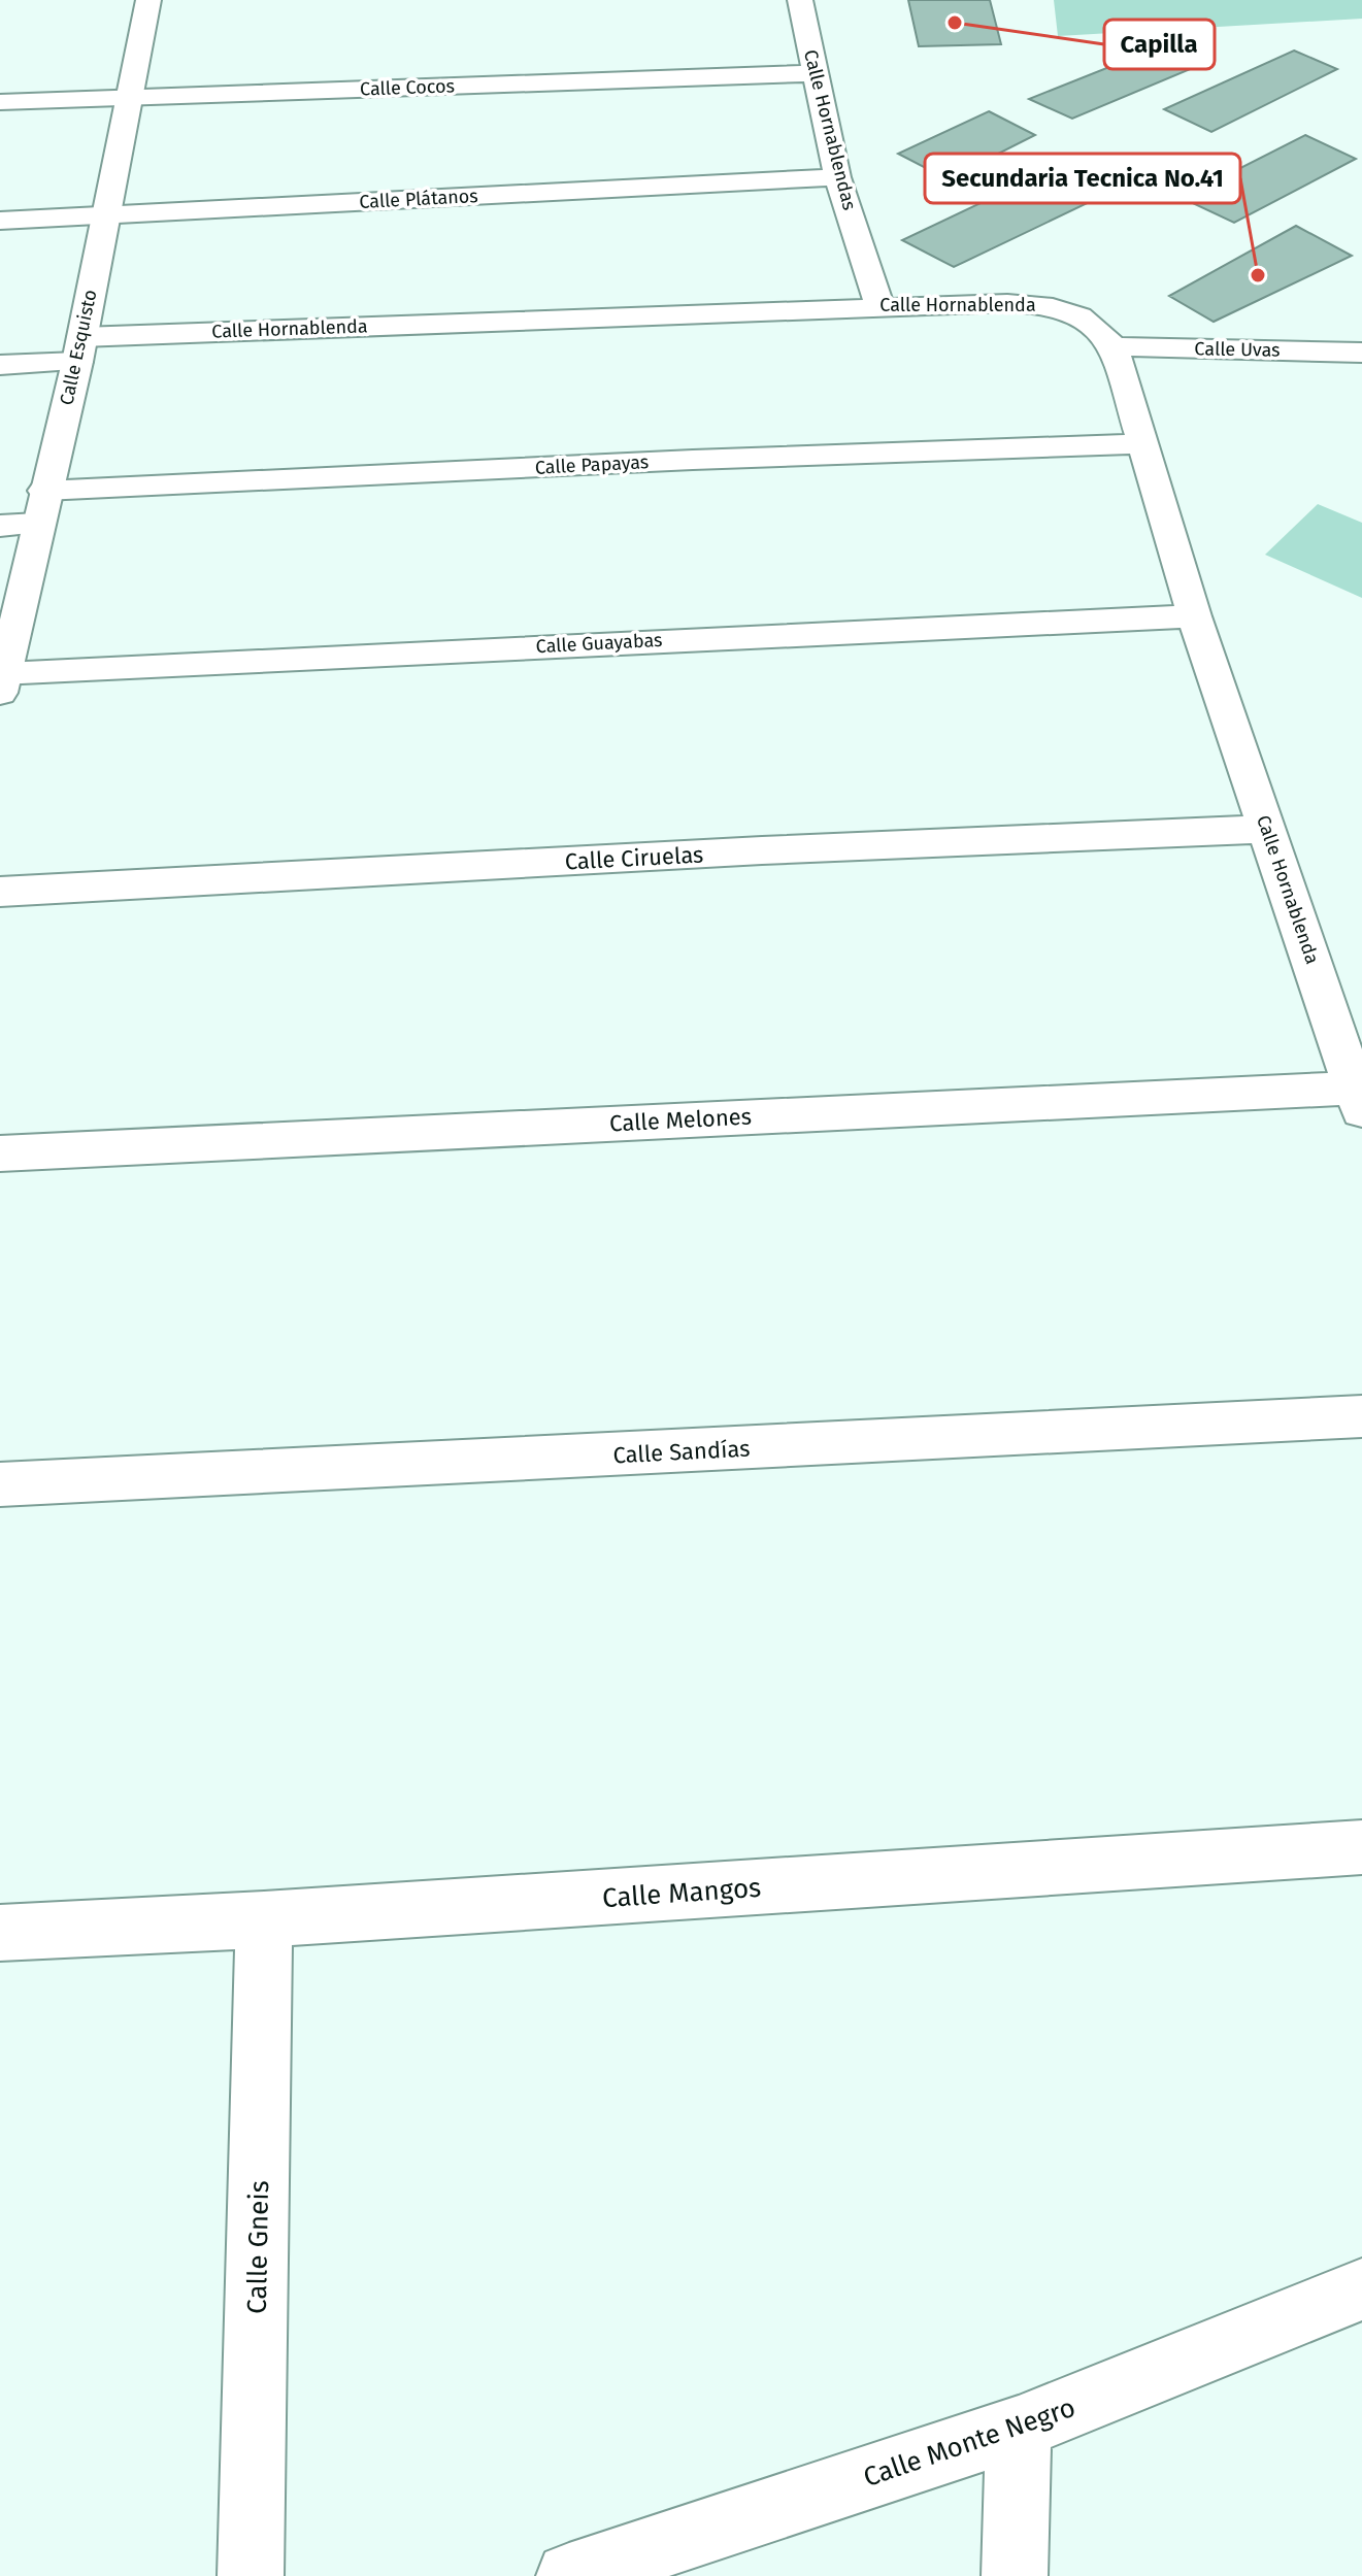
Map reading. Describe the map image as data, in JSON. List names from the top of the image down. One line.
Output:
{"streets":{"street":["Calle Cocos","Calle Hornablendas","Calle Plátanos","Calle Hornablenda","Calle Esquisto","Calle Uvas","Calle Papayas","Calle Guayabas","Calle Ciruelas","Calle Melones","Calle Sandías","Calle Mangos","Calle Gneis","Calle Monte Negro"]},"crossings":[["Calle Cocos","Calle Hornablendas"],["Calle Cocos","Calle Esquisto"],["Calle Hornablendas","Calle Plátanos"],["Calle Hornablendas","Calle Hornablenda"],["Calle Plátanos","Calle Esquisto"],["Calle Hornablenda","Calle Esquisto"],["Calle Hornablenda","Calle Uvas"],["Calle Hornablenda","Calle Papayas"],["Calle Hornablenda","Calle Guayabas"],["Calle Hornablenda","Calle Ciruelas"],["Calle Hornablenda","Calle Melones"],["Calle Esquisto","Calle Papayas"],["Calle Esquisto","Calle Guayabas"],["Calle Mangos","Calle Gneis"]],"places":["Capilla","Secundaria Tecnica No.41"]}
